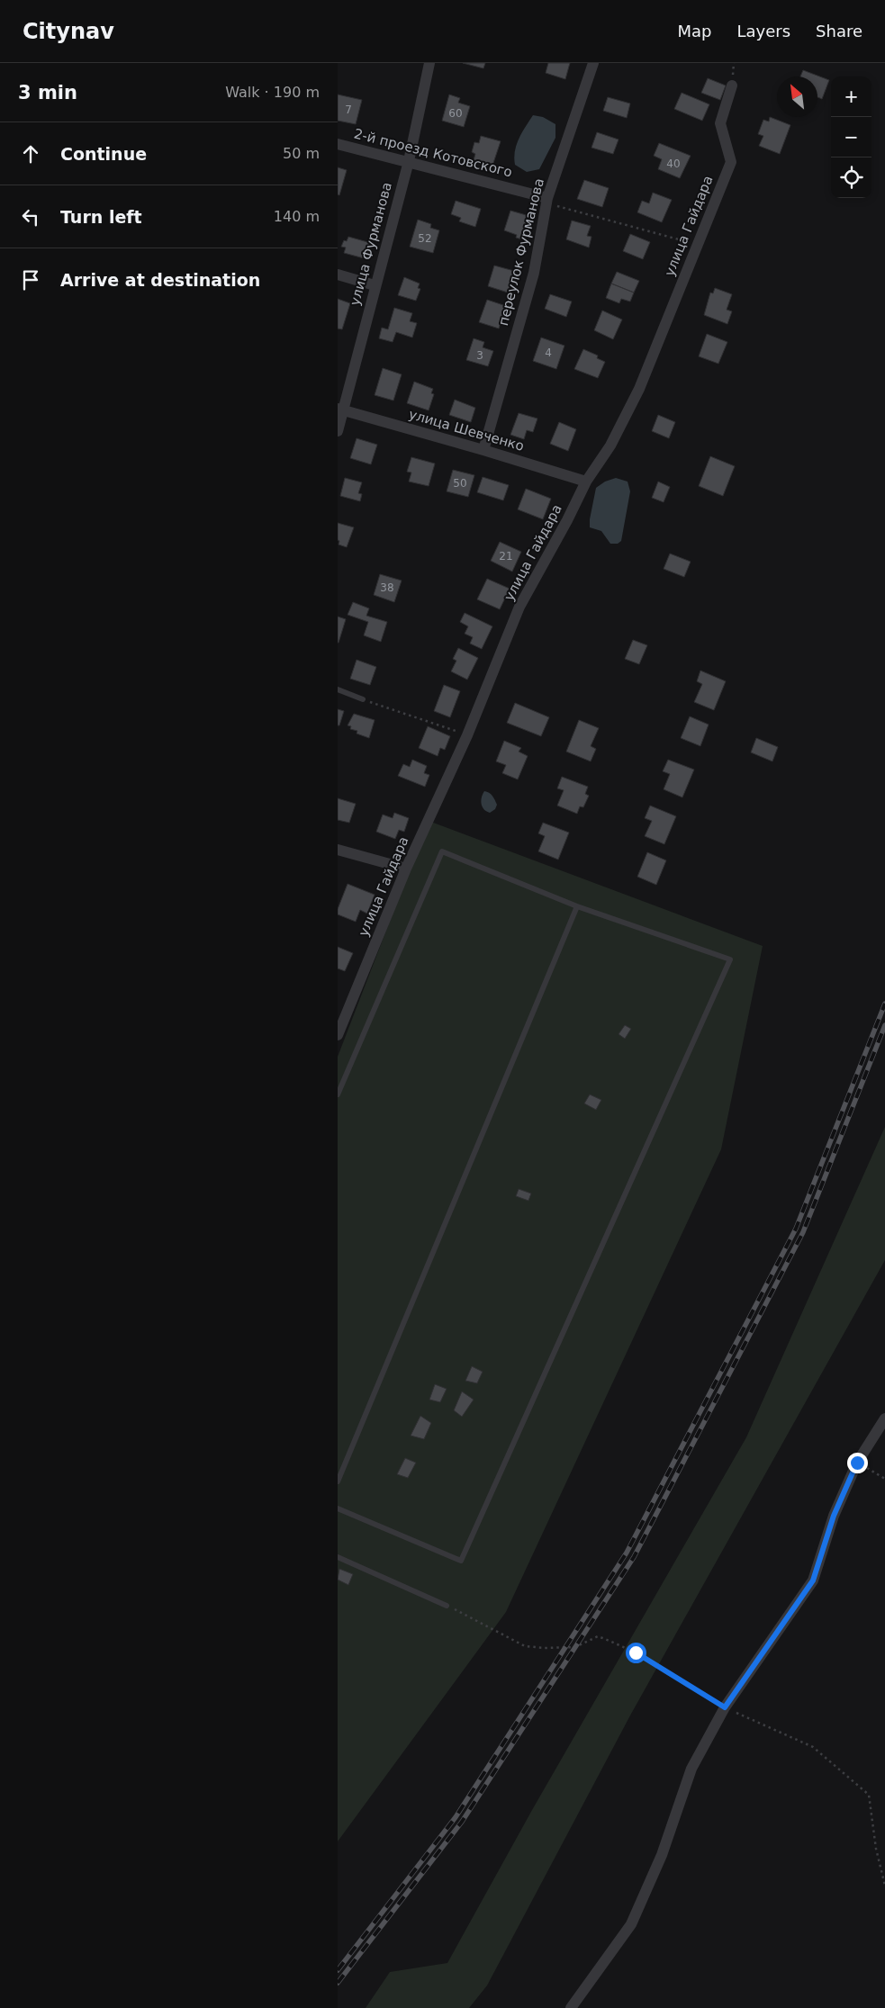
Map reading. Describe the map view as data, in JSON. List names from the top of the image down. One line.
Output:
{"streets":{"street":["2-й проезд Котовского","улица Гайдара","улица Фурманова","переулок Фурманова","улица Шевченко"]},"crossings":[["2-й проезд Котовского","улица Фурманова"],["2-й проезд Котовского","переулок Фурманова"],["улица Гайдара","улица Шевченко"],["улица Фурманова","улица Шевченко"],["переулок Фурманова","улица Шевченко"]],"house_numbers":["7","60","40","52","4","3","50","21","38"],"north":"top left","page":{"header":"Citynav","nav":["Map","Layers","Share"],"heading":["3 min","Walk · 190 m"],"map_buttons":["+","−"],"list":[["Continue","50 m"],["Turn left","140 m"],"Arrive at destination"]}}
